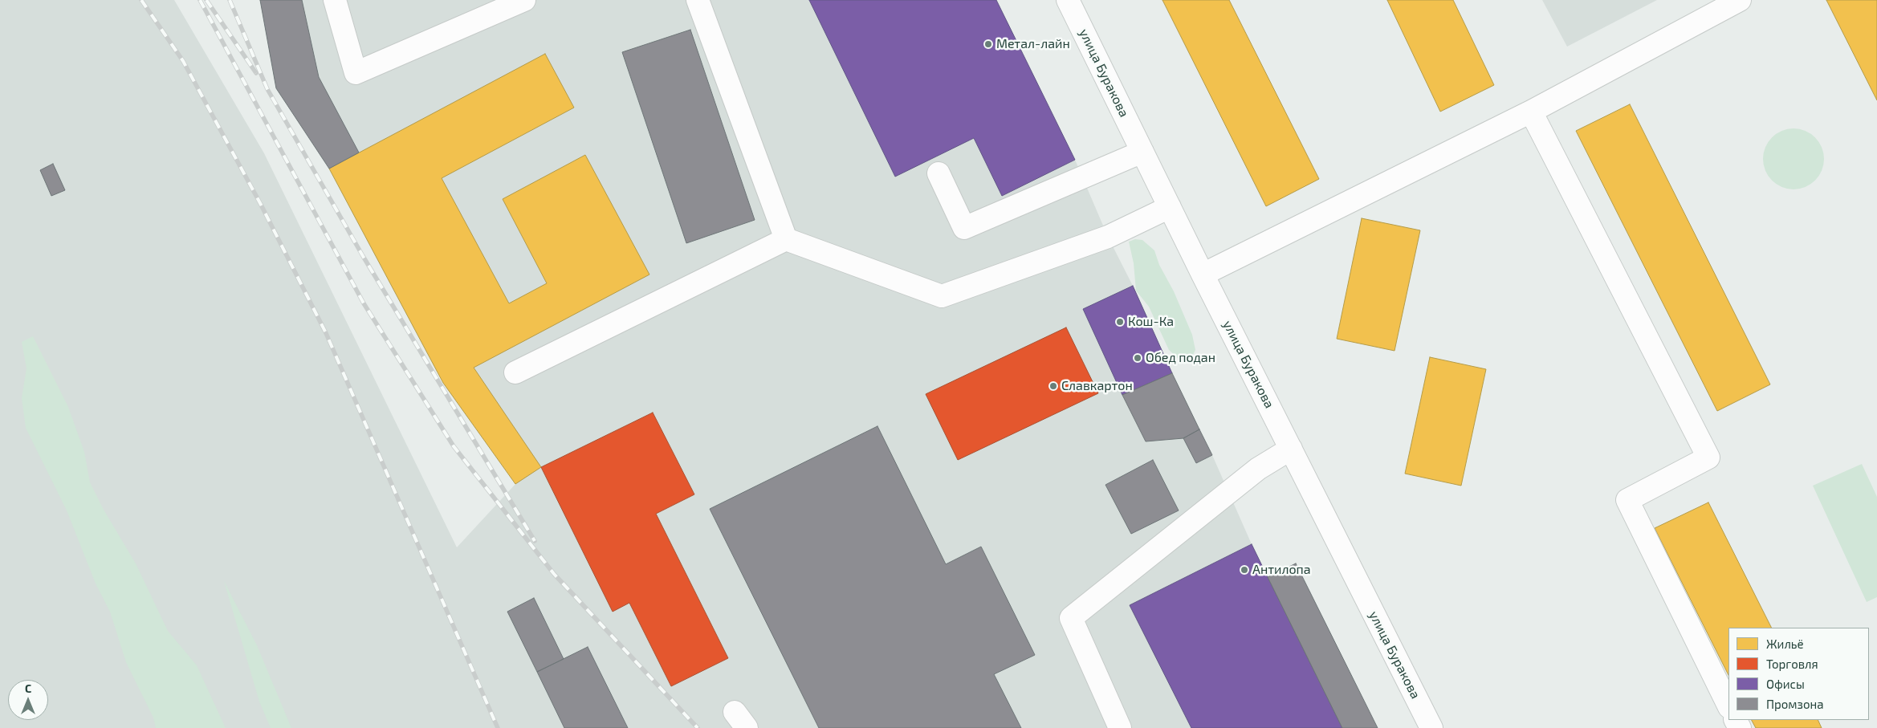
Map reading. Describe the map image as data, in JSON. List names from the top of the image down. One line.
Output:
{"streets":{"street":["улица Буракова"]},"places":["Метал-лайн","Кош-Ка","Обед подан","Славкартон","Антилопа"],"legend":["Жильё","Торговля","Офисы","Промзона"],"north":"top"}
